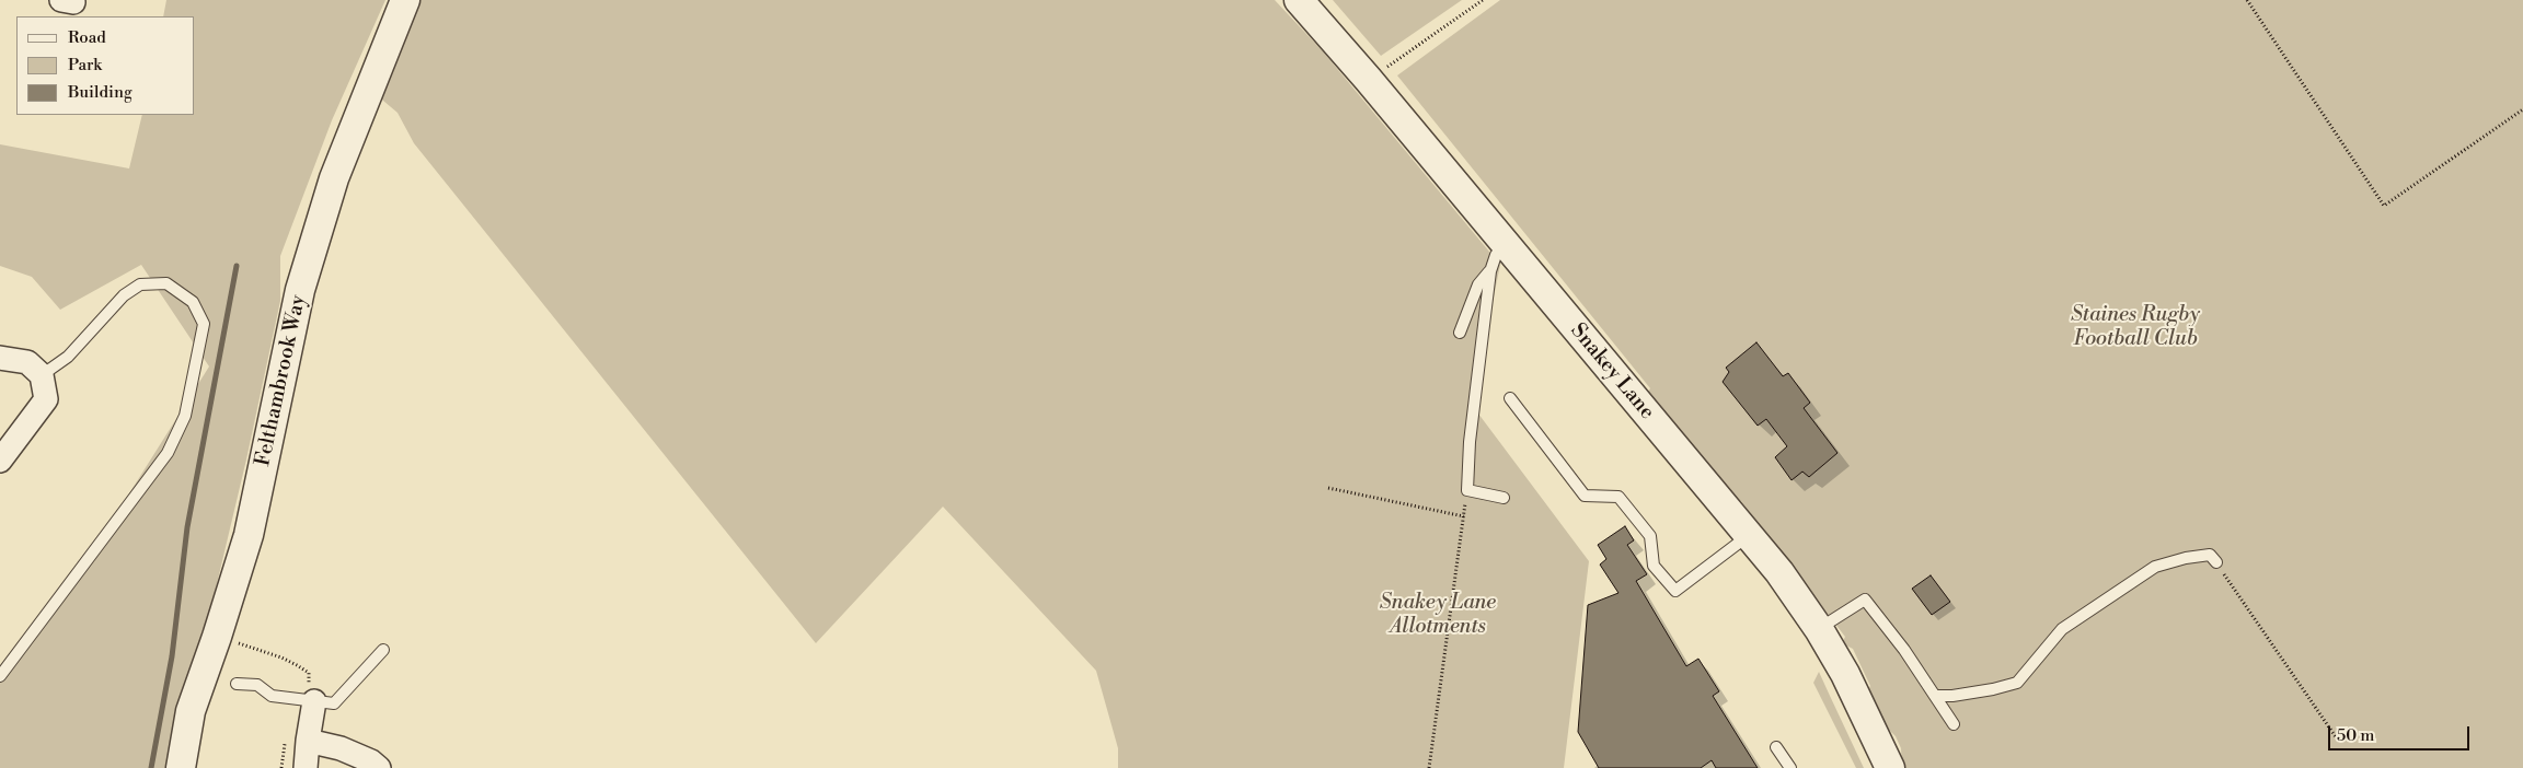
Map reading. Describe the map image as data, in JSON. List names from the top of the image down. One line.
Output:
{"streets":{"street":["Snakey Lane","Felthambrook Way"]},"parks":["Staines Rugby Football Club","Snakey Lane Allotments"],"legend":["Road","Park","Building"],"scale_bar":"50 m"}
